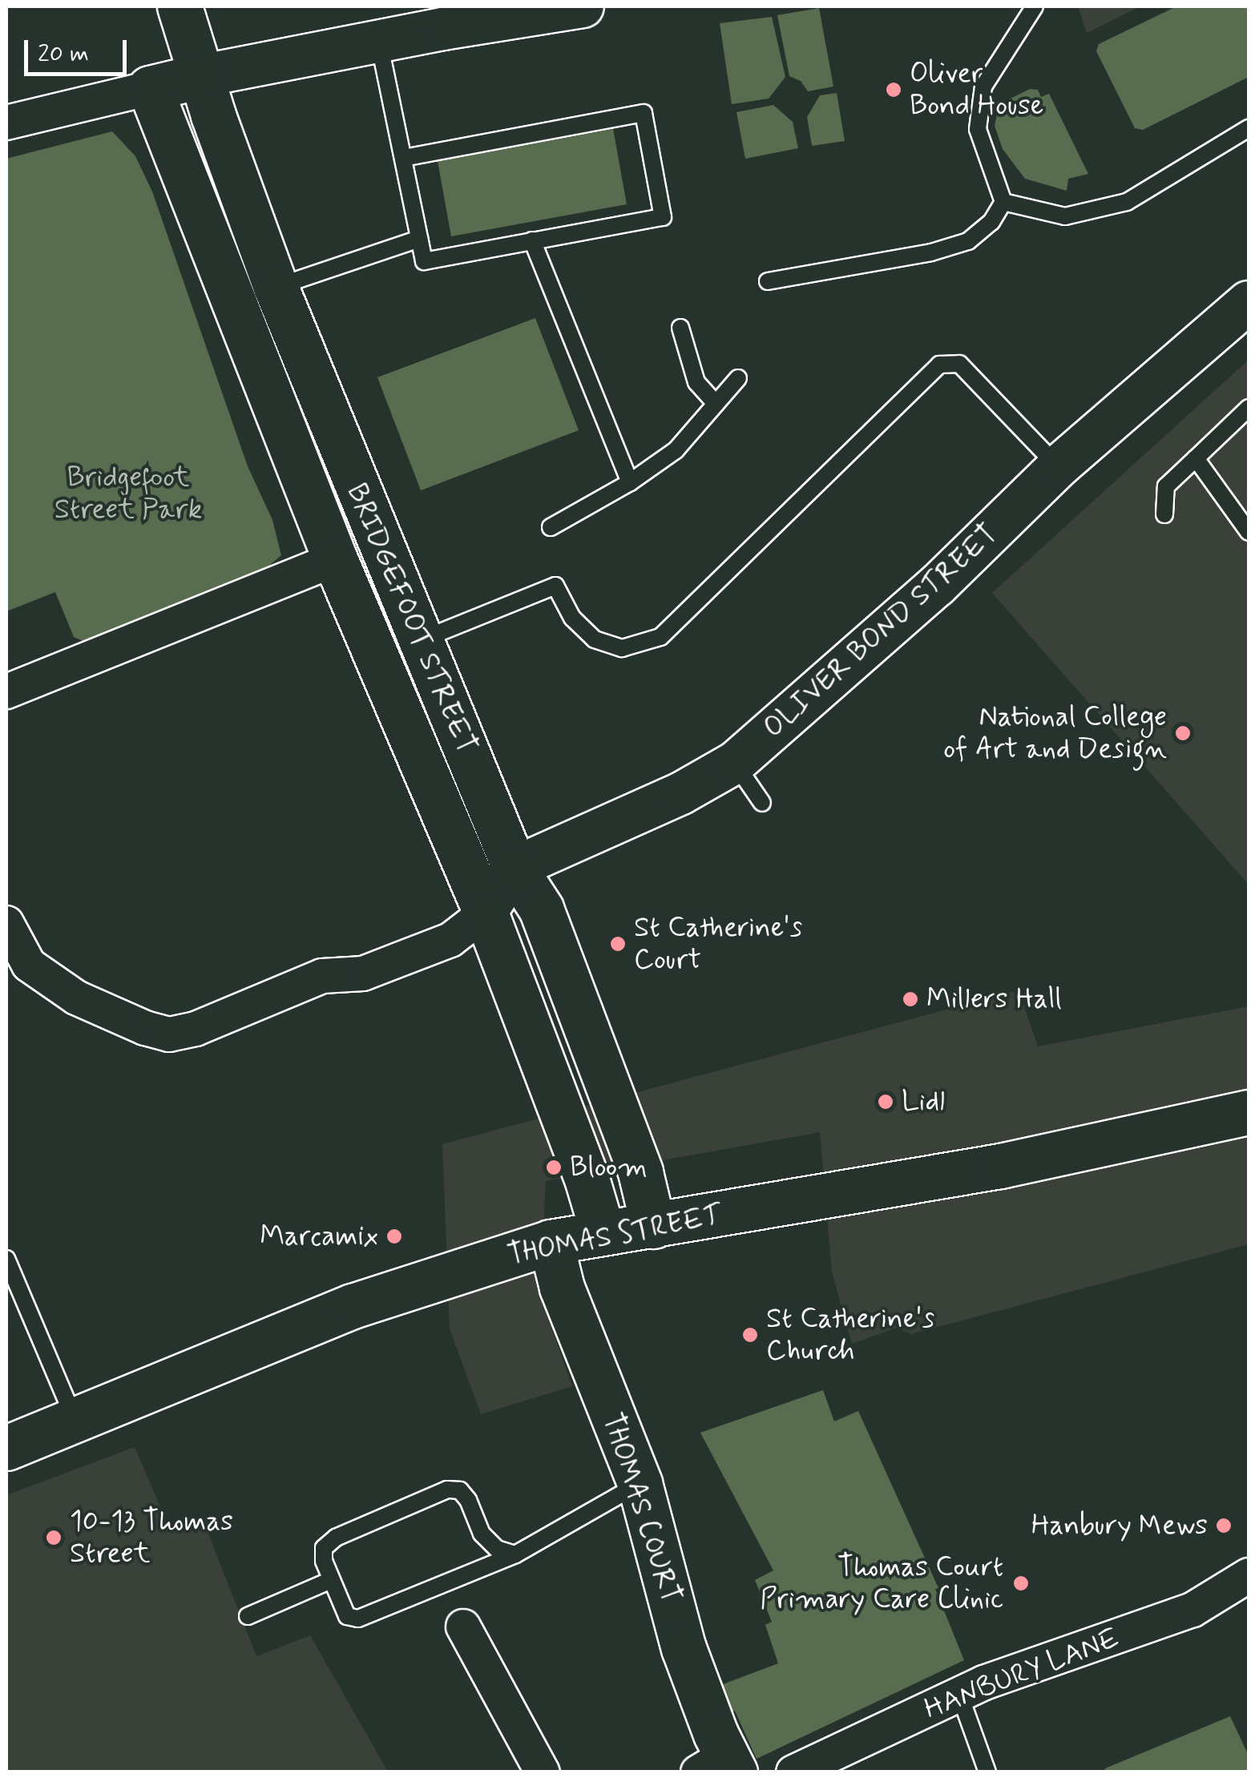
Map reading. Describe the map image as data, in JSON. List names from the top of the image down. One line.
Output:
{"streets":{"main road":["BRIDGEFOOT STREET","THOMAS STREET","THOMAS COURT"],"street":["OLIVER BOND STREET","HANBURY LANE"]},"crossings":[["BRIDGEFOOT STREET","OLIVER BOND STREET"],["BRIDGEFOOT STREET","THOMAS STREET"],["THOMAS STREET","THOMAS COURT"]],"parks":["Bridgefoot Street Park"],"places":["Oliver Bond House","National College of Art and Design","St Catherine's Court","Millers Hall","Lidl","Bloom","Marcamix","St Catherine's Church","Hanbury Mews","10-13 Thomas Street","Thomas Court Primary Care Clinic"],"scale_bar":"20 m"}
